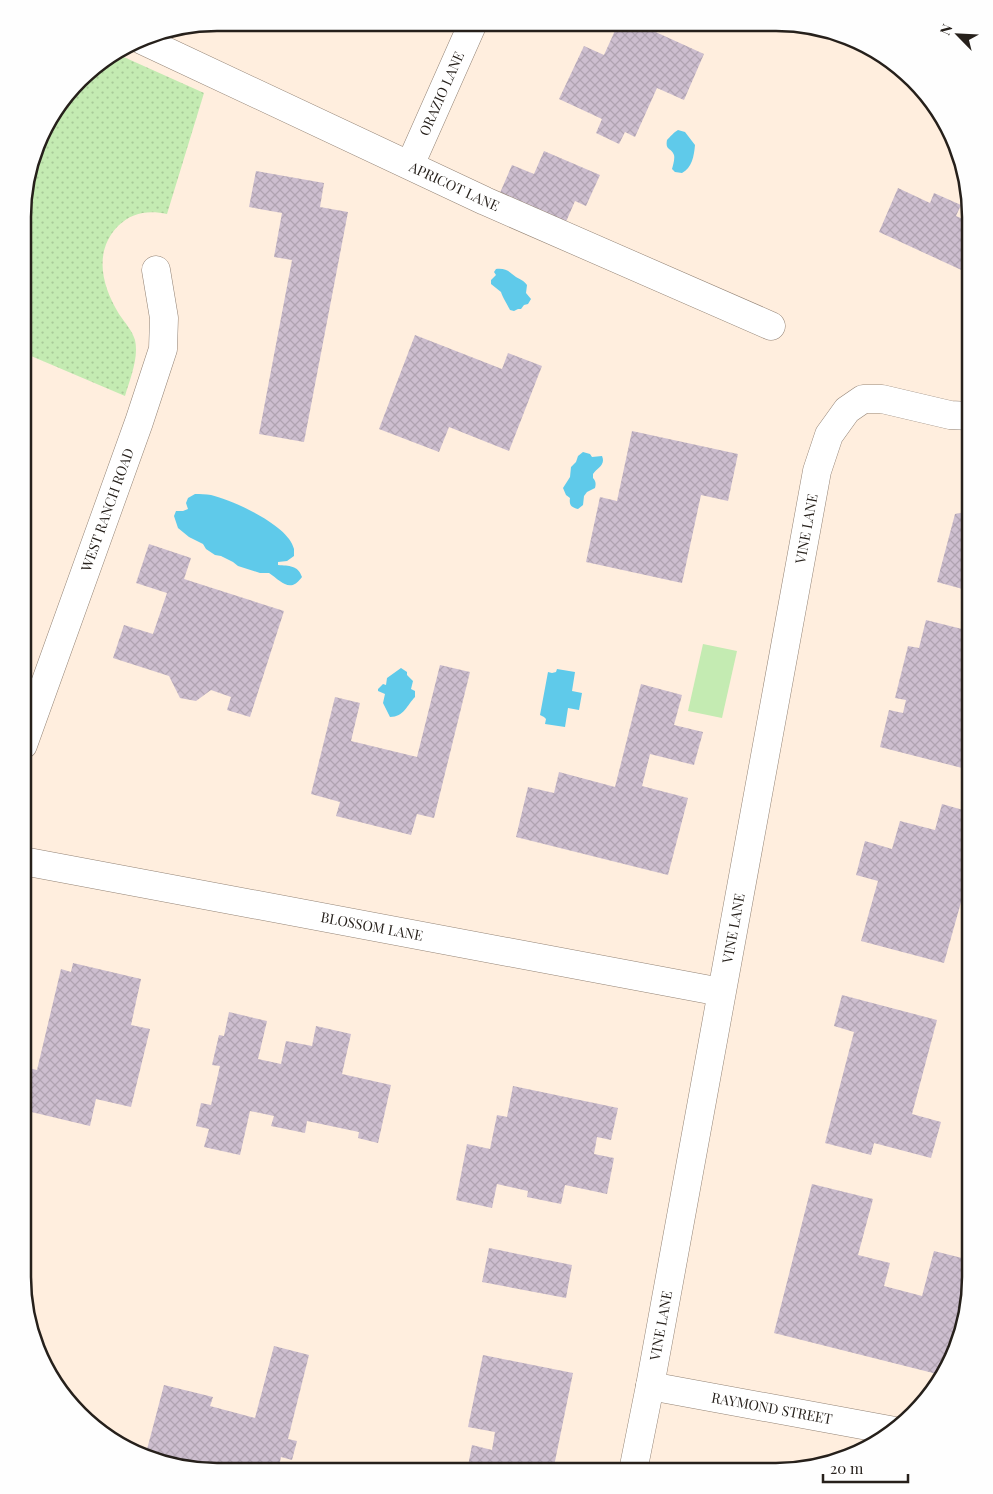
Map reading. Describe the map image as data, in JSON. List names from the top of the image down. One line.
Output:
{"streets":{"street":["ORAZIO LANE","APRICOT LANE","WEST RANCH ROAD","VINE LANE","BLOSSOM LANE","RAYMOND STREET"]},"crossings":[["ORAZIO LANE","APRICOT LANE"],["VINE LANE","BLOSSOM LANE"],["VINE LANE","RAYMOND STREET"]],"scale_bar":"20 m","north":"top left"}
